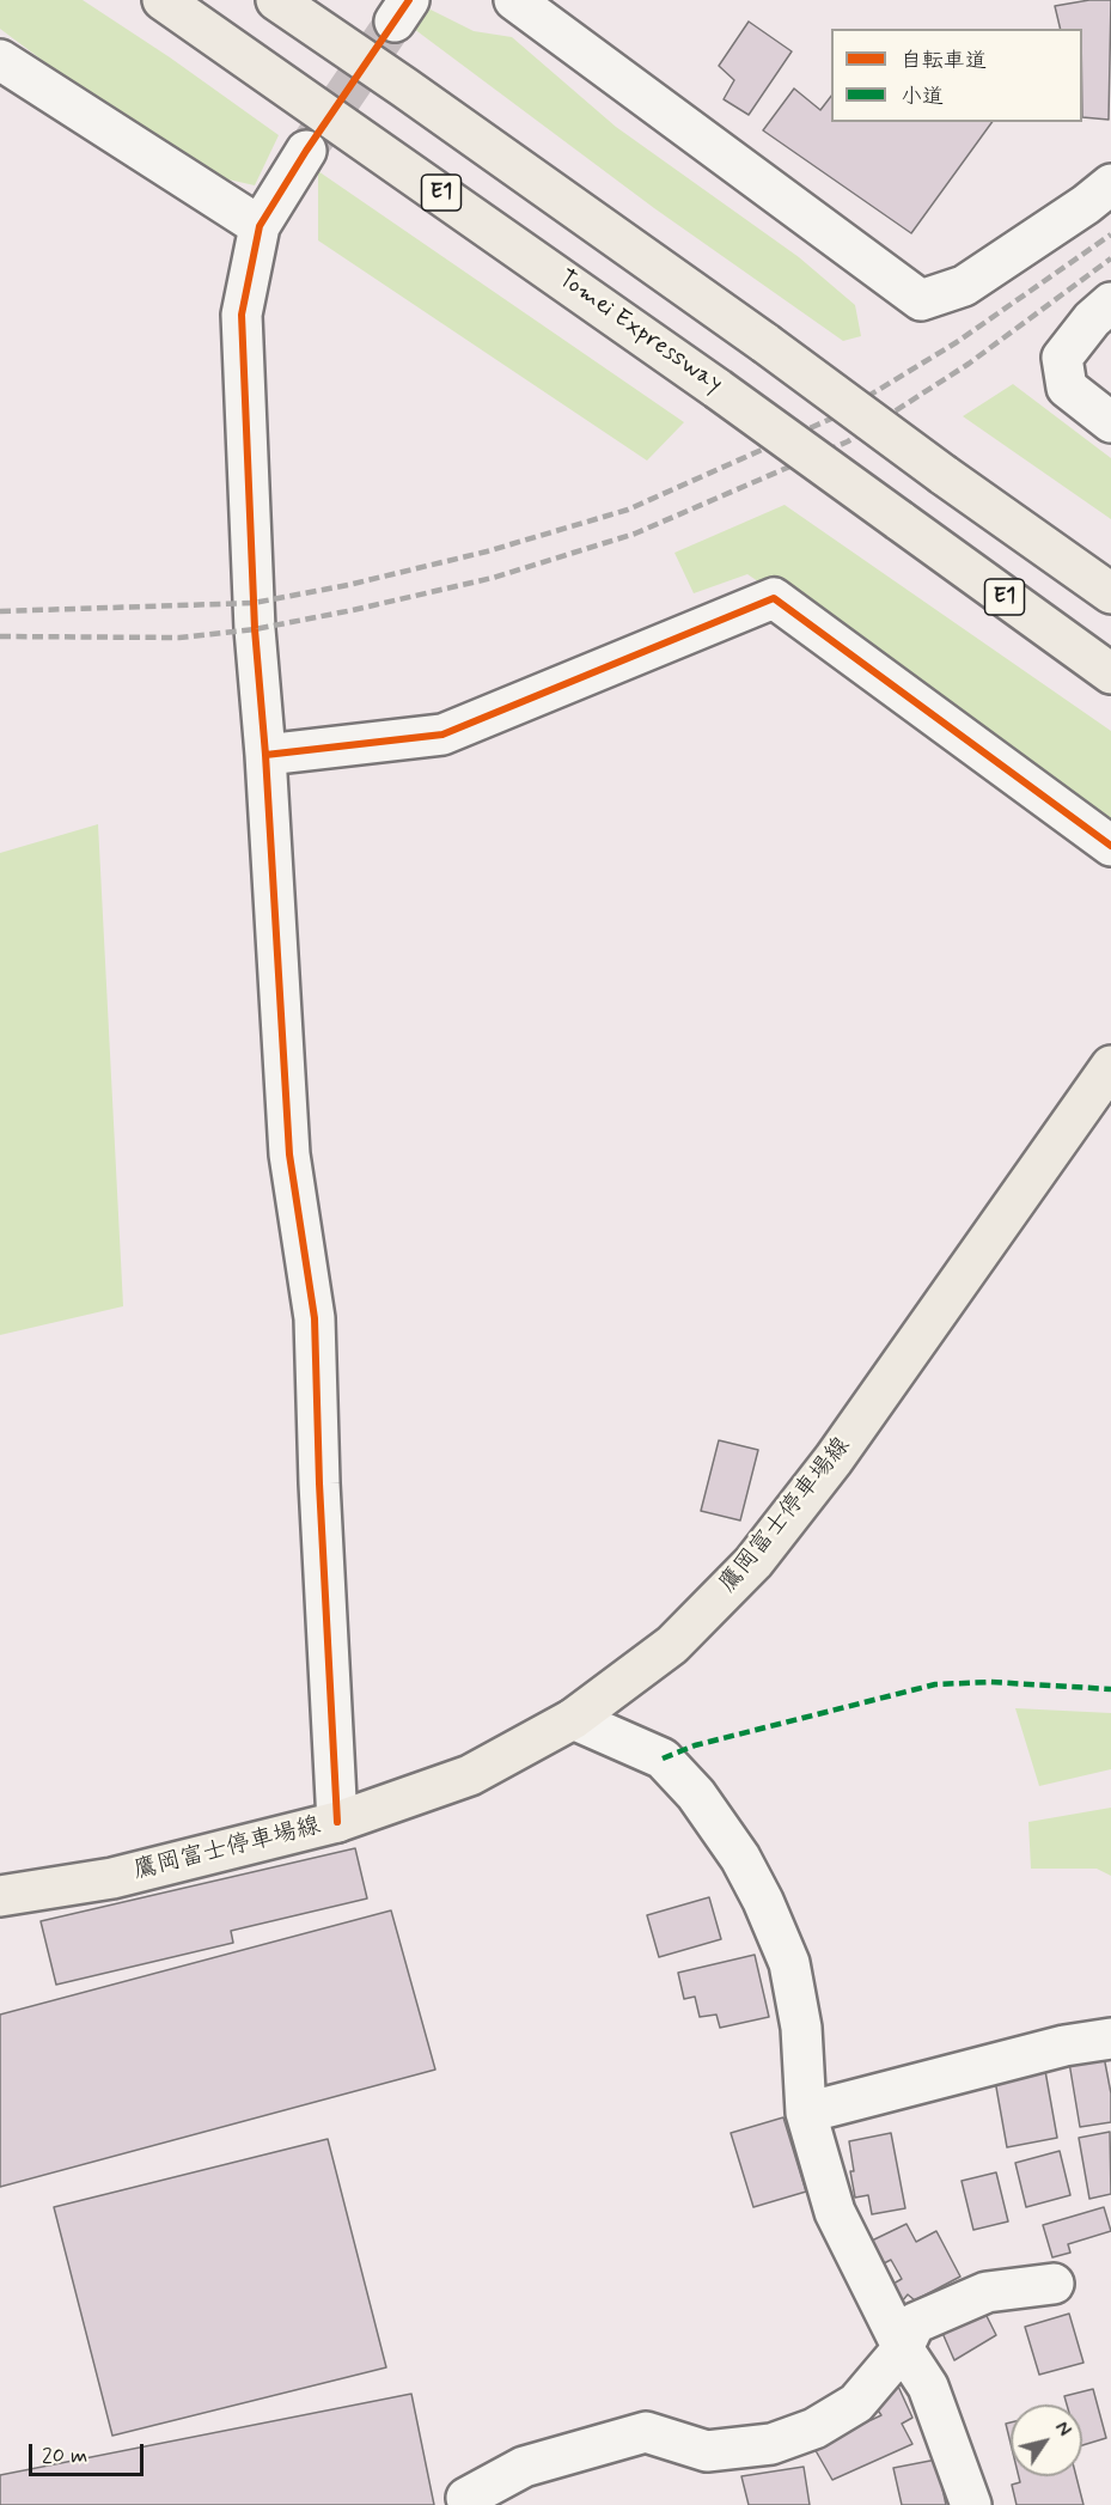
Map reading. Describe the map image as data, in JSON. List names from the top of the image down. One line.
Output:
{"streets":{"main road":["E1","Tomei Expressway","鷹岡富士停車場線"]},"legend":["自転車道","小道"],"scale_bar":"20 m","north":"top right"}
